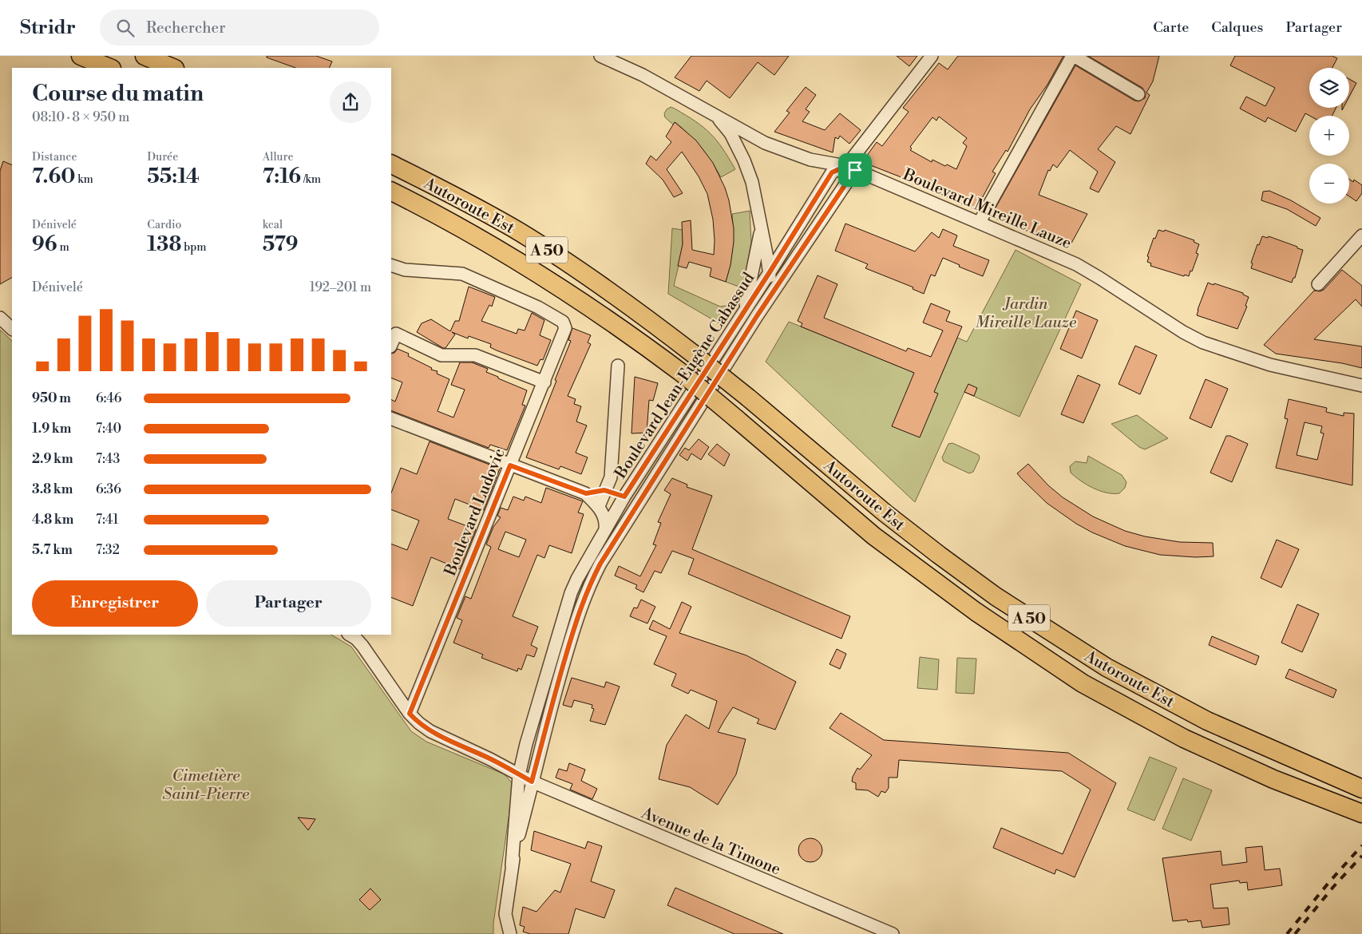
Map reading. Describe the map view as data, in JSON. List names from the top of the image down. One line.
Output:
{"streets":{"highway":["Autoroute Est","A 50"],"street":["Boulevard Mireille Lauze","Boulevard Jean-Eugène Cabassud","Boulevard Ludovic","Avenue de la Timone"]},"crossings":[["Boulevard Mireille Lauze","Boulevard Jean-Eugène Cabassud"],["Boulevard Jean-Eugène Cabassud","Avenue de la Timone"],["Boulevard Ludovic","Avenue de la Timone"]],"parks":["Jardin Mireille Lauze","Cimetière Saint-Pierre"],"page":{"header":"Stridr","search":"Rechercher","nav":["Carte","Calques","Partager"],"map_buttons":["+","−"],"heading":["Course du matin","08:10 · 8 × 950 m"],"stats":[["Distance","7.60 km"],["Durée","55:14"],["Allure","7:16 /km"],["Dénivelé","96 m"],["Cardio","138 bpm"],["kcal","579"]],"chart":["Dénivelé","192–201 m"],"list":[{"name":"950 m","note":"6:46"},{"name":"1.9 km","note":"7:40"},{"name":"2.9 km","note":"7:43"},{"name":"3.8 km","note":"6:36"},{"name":"4.8 km","note":"7:41"},{"name":"5.7 km","note":"7:32"}],"buttons":["Enregistrer","Partager"]}}
